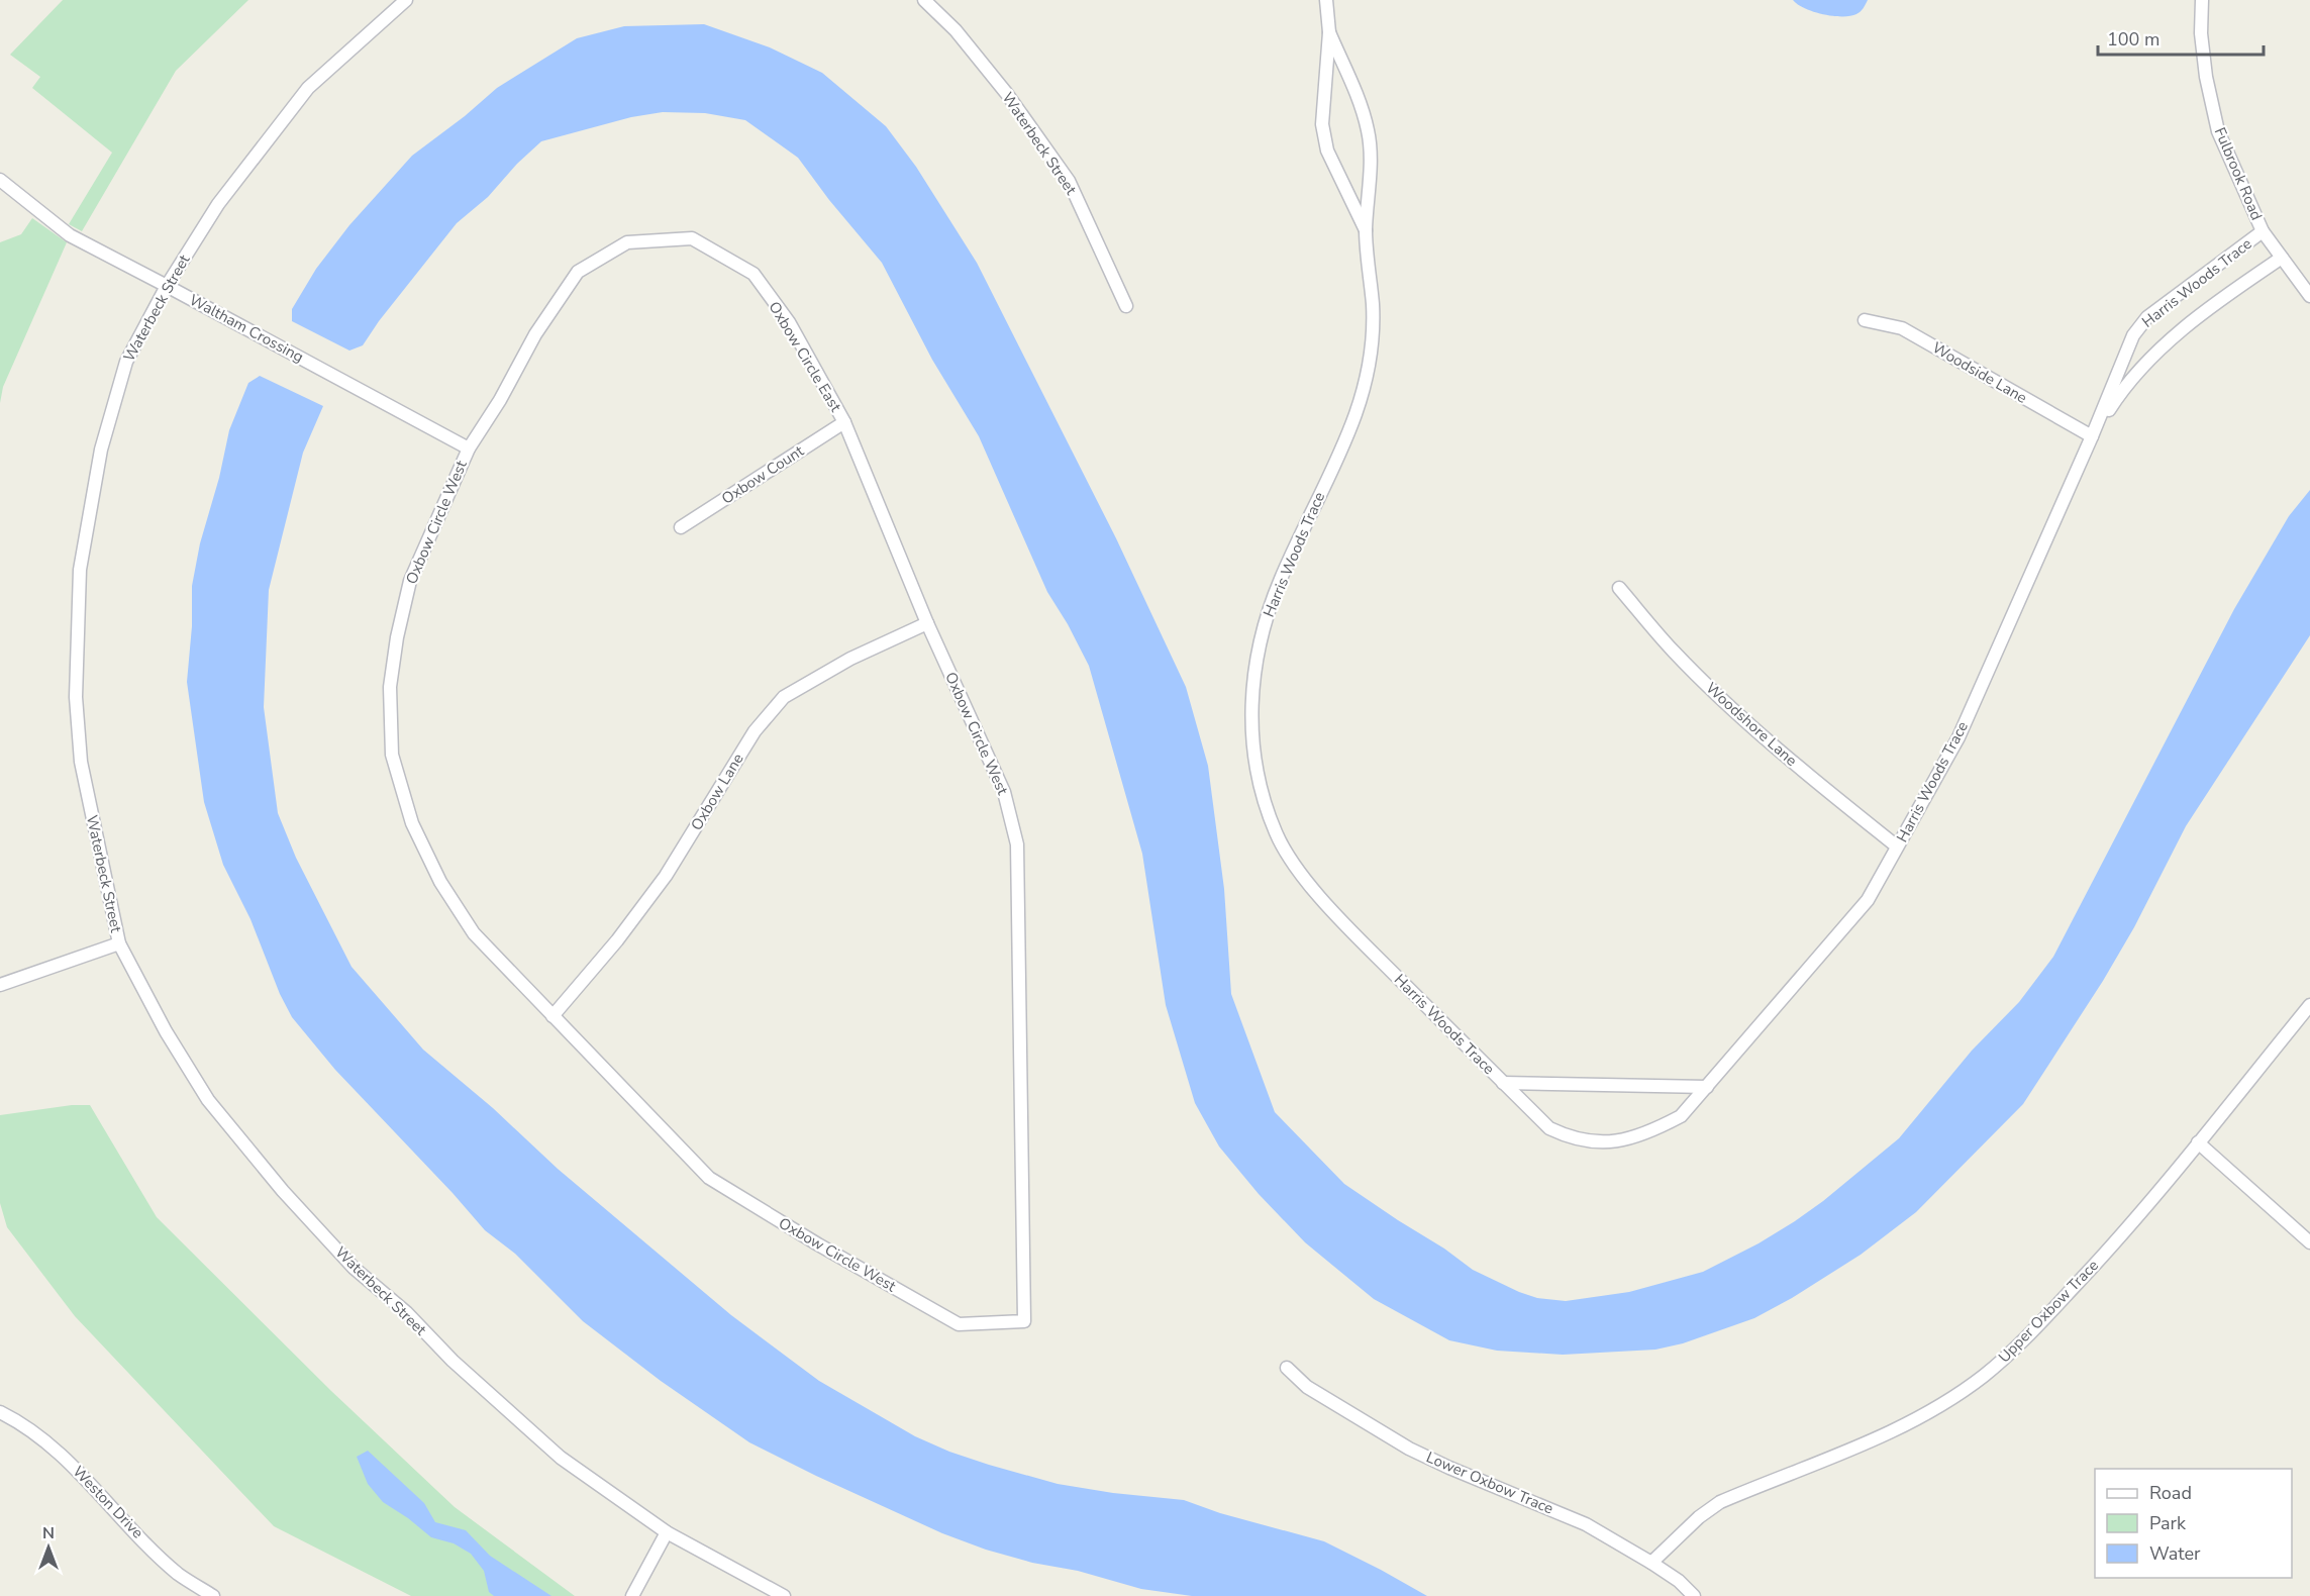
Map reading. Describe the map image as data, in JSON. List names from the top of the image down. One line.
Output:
{"streets":{"street":["Waterbeck Street","Fulbrook Road","Harris Woods Trace","Waltham Crossing","Oxbow Circle East","Woodside Lane","Oxbow Count","Oxbow Circle West","Woodshore Lane","Oxbow Lane","Upper Oxbow Trace","Lower Oxbow Trace","Weston Drive"]},"crossings":[["Waterbeck Street","Waltham Crossing"],["Fulbrook Road","Harris Woods Trace"],["Harris Woods Trace","Woodside Lane"],["Harris Woods Trace","Woodshore Lane"],["Waltham Crossing","Oxbow Circle East"],["Waltham Crossing","Oxbow Circle West"],["Oxbow Circle East","Oxbow Count"],["Oxbow Circle East","Oxbow Circle West"],["Oxbow Circle West","Oxbow Lane"],["Upper Oxbow Trace","Lower Oxbow Trace"]],"legend":["Road","Park","Water"],"scale_bar":"100 m","north":"top"}
